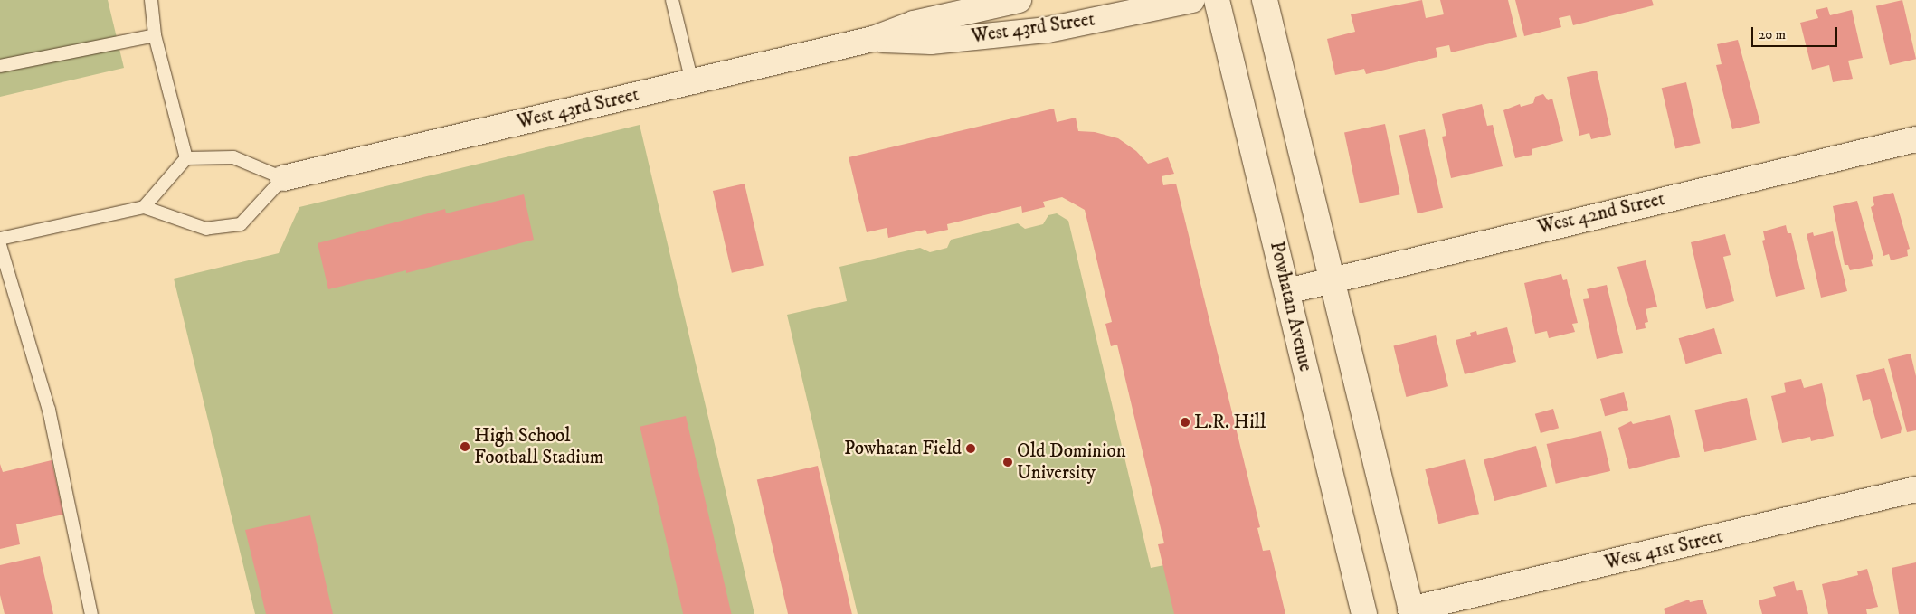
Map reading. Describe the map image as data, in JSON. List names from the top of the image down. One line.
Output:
{"streets":{"street":["West 43rd Street","West 42nd Street","Powhatan Avenue","West 41st Street"]},"crossings":[["West 42nd Street","Powhatan Avenue"]],"places":["L.R. Hill","High School Football Stadium","Powhatan Field","Old Dominion University"],"scale_bar":"20 m"}
